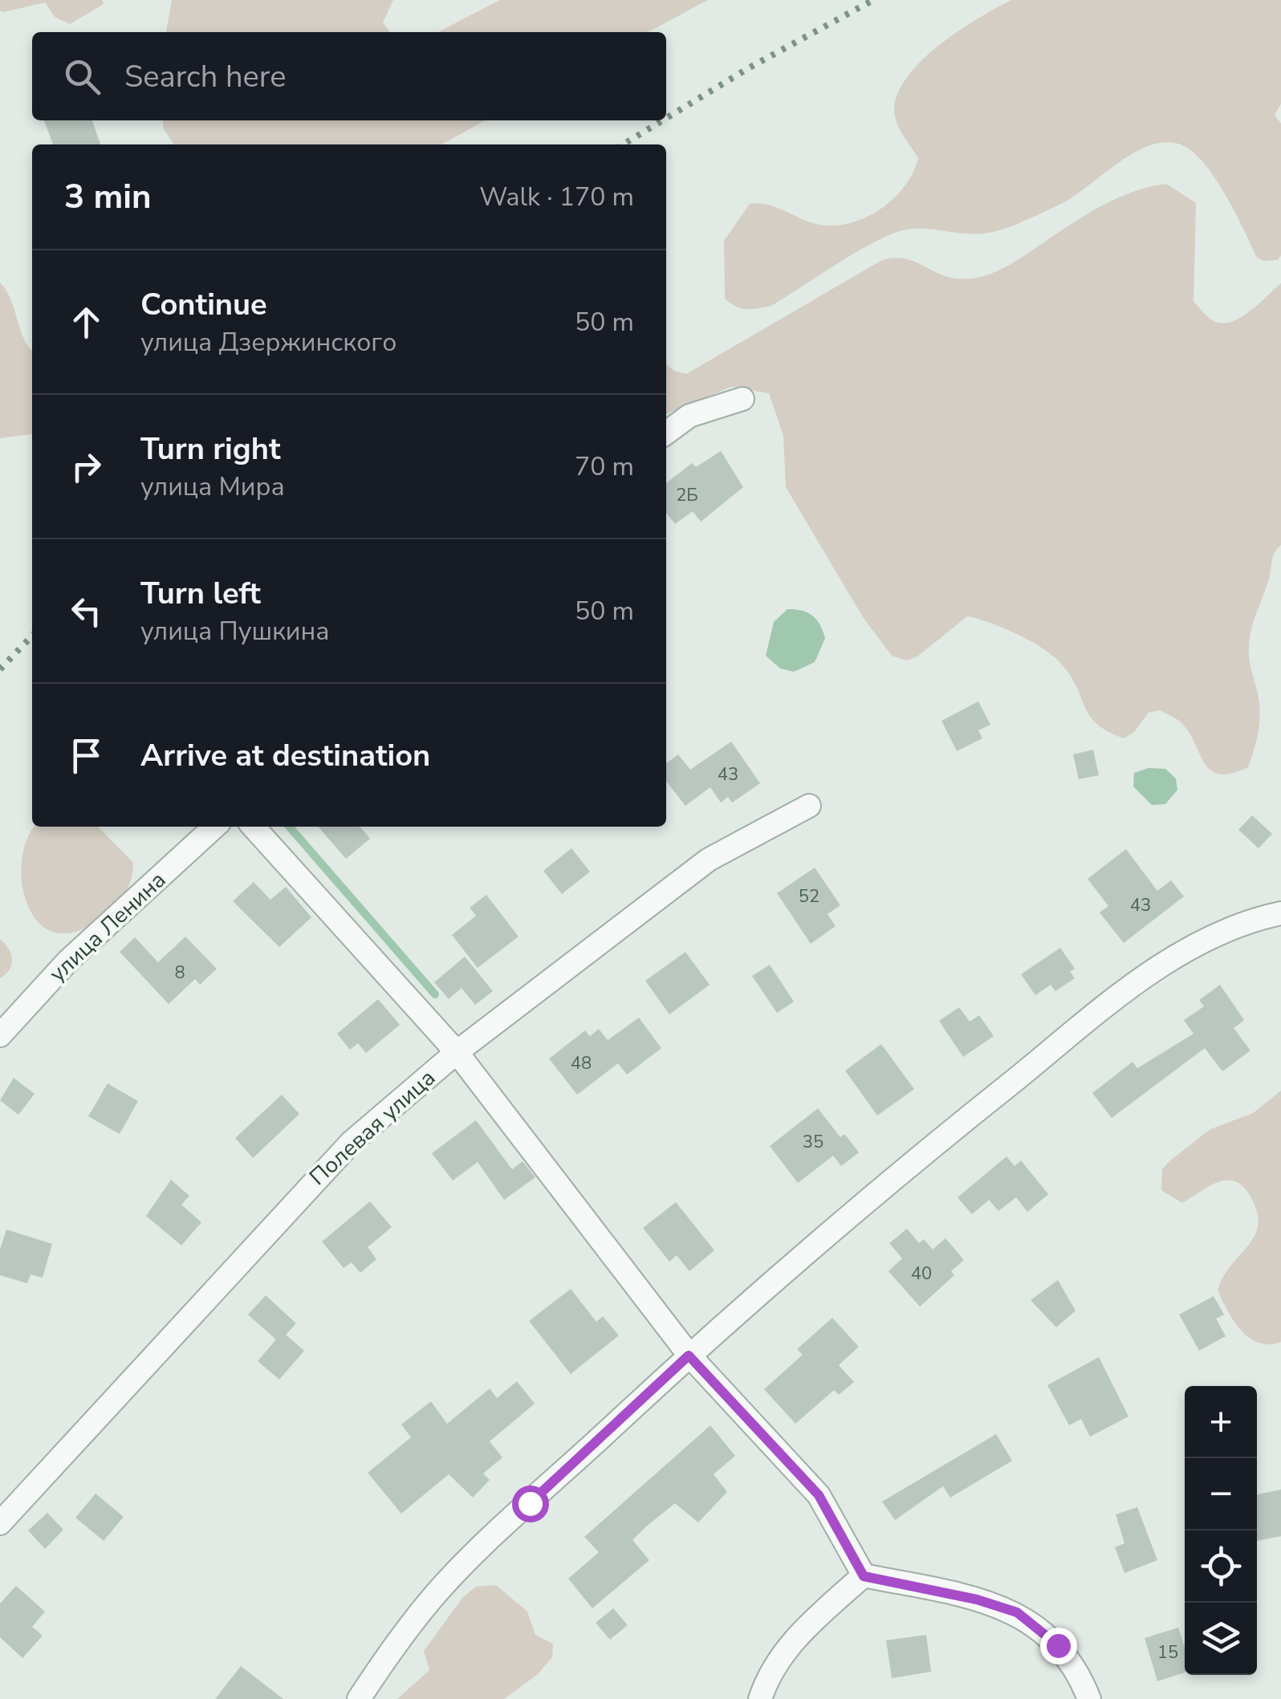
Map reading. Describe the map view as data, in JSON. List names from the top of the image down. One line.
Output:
{"streets":{"street":["улица Ленина","Полевая улица"]},"house_numbers":["2Б","43","52","43","8","48","35","40","15"],"page":{"search":"Search here","heading":["3 min","Walk · 170 m"],"list":[["Continue","улица Дзержинского","50 m"],["Turn right","улица Мира","70 m"],["Turn left","улица Пушкина","50 m"],"Arrive at destination"],"map_buttons":["+","−"]}}
